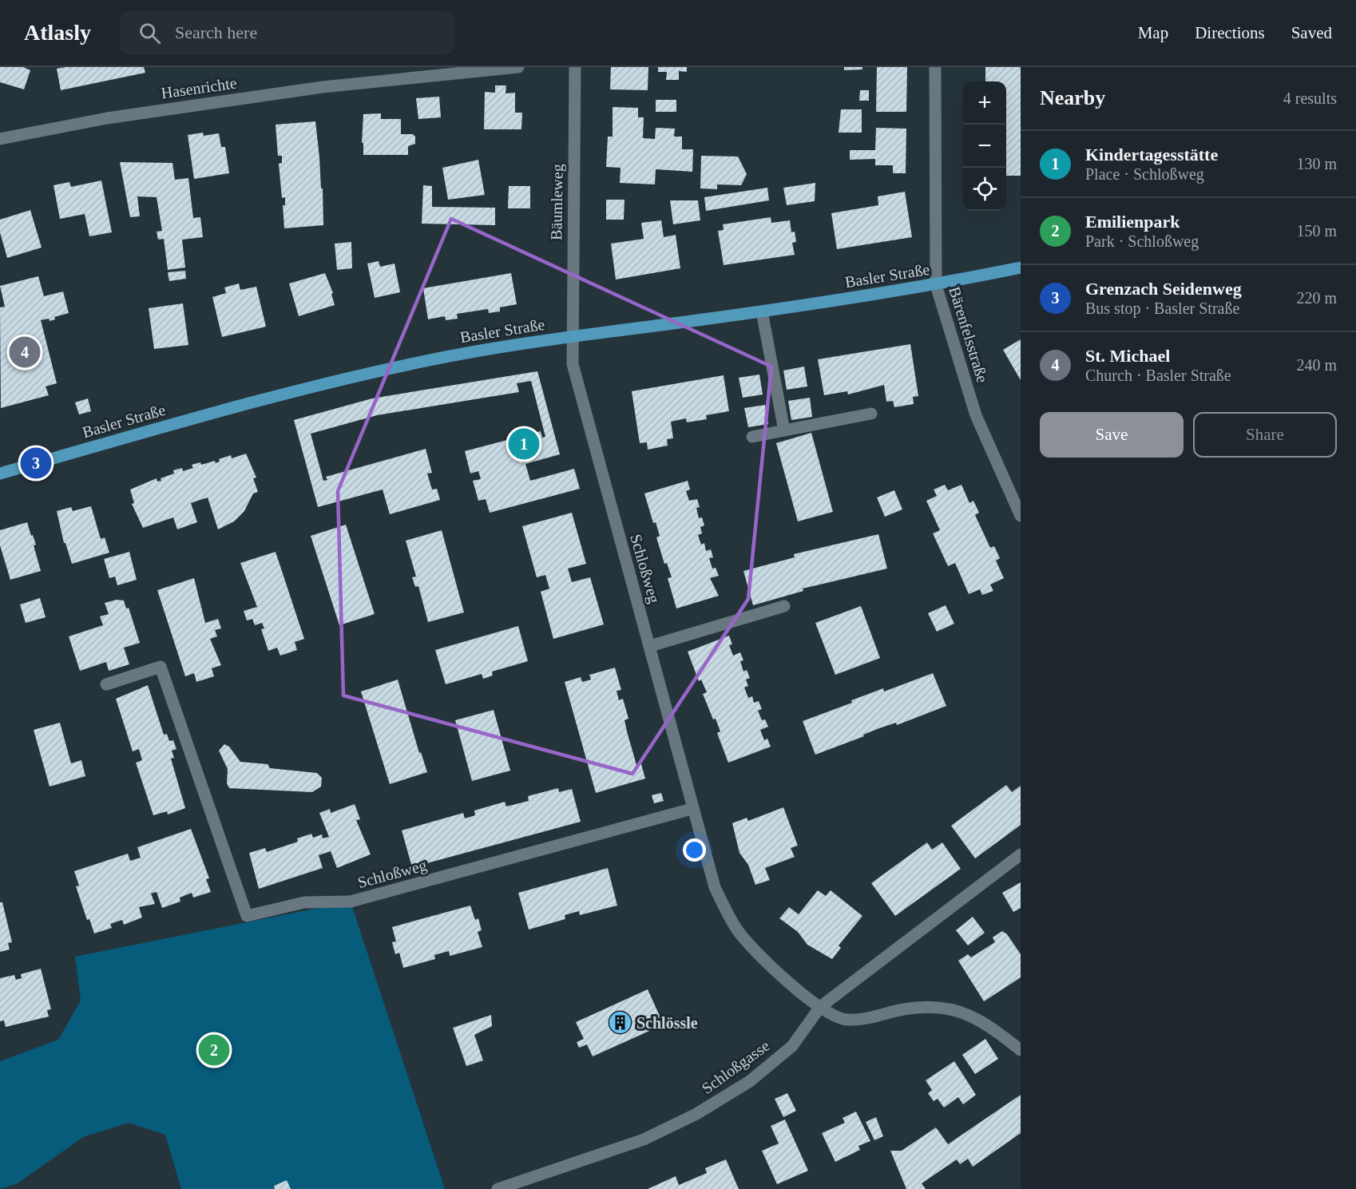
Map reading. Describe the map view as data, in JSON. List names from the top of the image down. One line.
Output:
{"streets":{"main road":["Basler Straße"],"street":["Hasenrichte","Bäumleweg","Bärenfelsstraße","Schloßweg","Schloßgasse"]},"crossings":[["Bäumleweg","Basler Straße"],["Bäumleweg","Schloßweg"],["Basler Straße","Bärenfelsstraße"],["Basler Straße","Schloßweg"],["Schloßweg","Schloßgasse"]],"places":{"building":["Schlössle"]},"page":{"header":"Atlasly","search":"Search here","nav":["Map","Directions","Saved"],"heading":["Nearby","4 results"],"map_buttons":["+","−"],"list":[{"mark":"1","name":"Kindertagesstätte","note":"Place · Schloßweg","value":"130 m"},{"mark":"2","name":"Emilienpark","note":"Park · Schloßweg","value":"150 m"},{"mark":"3","name":"Grenzach Seidenweg","note":"Bus stop · Basler Straße","value":"220 m"},{"mark":"4","name":"St. Michael","note":"Church · Basler Straße","value":"240 m"}],"pins":["4","1","3","2"],"buttons":["Save","Share"]}}
